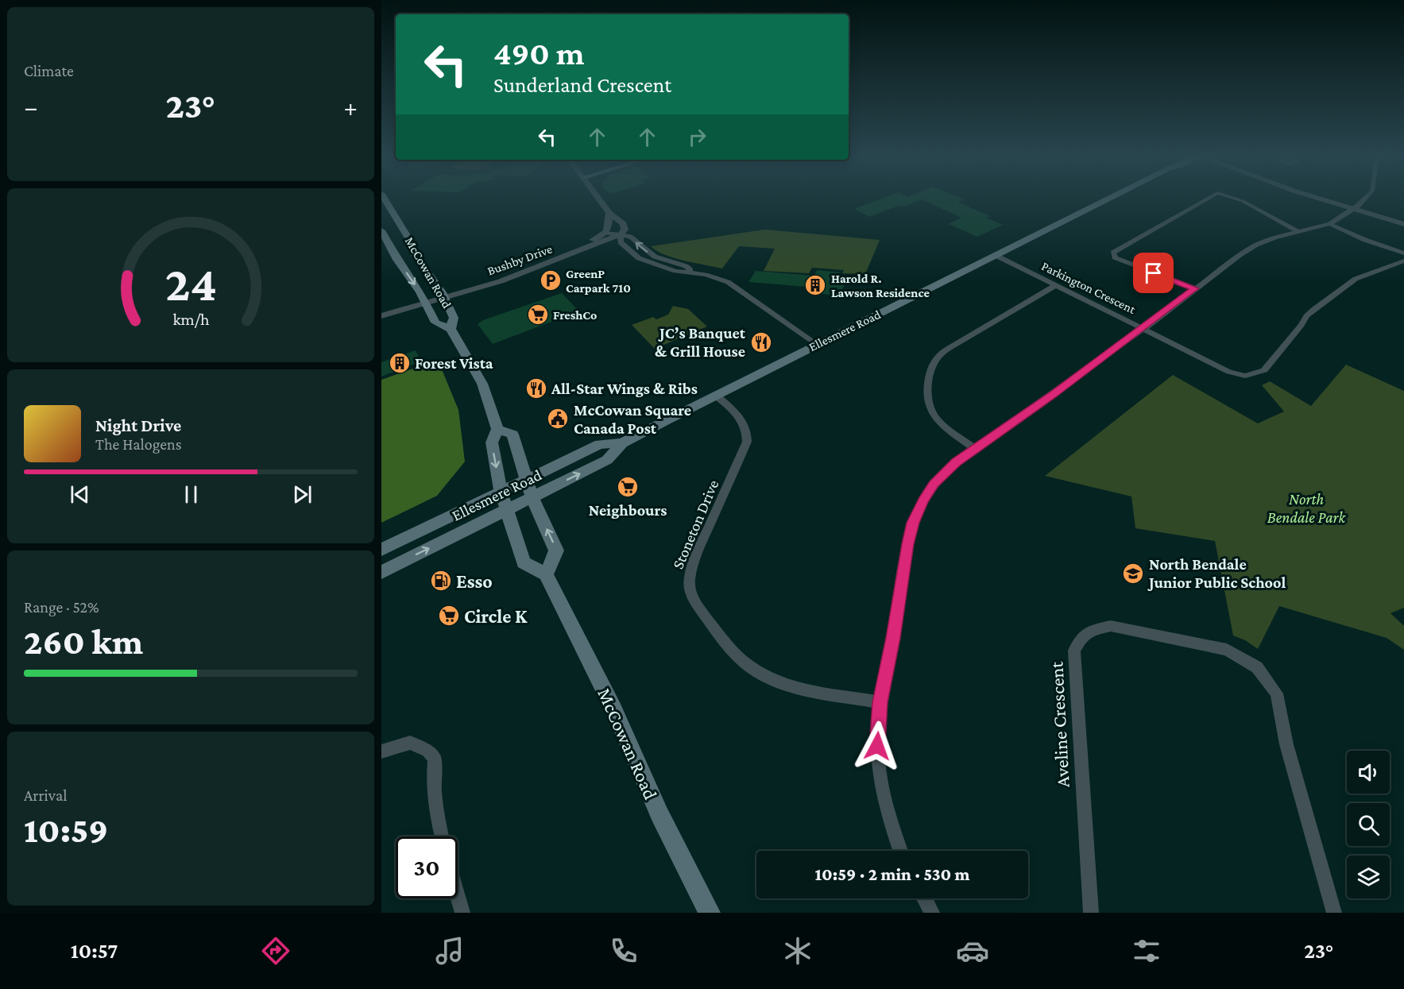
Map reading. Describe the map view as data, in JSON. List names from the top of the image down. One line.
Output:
{"streets":{"main road":["McCowan Road","Ellesmere Road"],"street":["Bushby Drive","Parkington Crescent","Stoneton Drive","Aveline Crescent"]},"crossings":[["Bushby Drive","McCowan Road"],["McCowan Road","Ellesmere Road"],["Parkington Crescent","Ellesmere Road"],["Ellesmere Road","Stoneton Drive"]],"parks":["North Bendale Park"],"places":{"parking":["GreenP Carpark 710"],"building":["Harold R. Lawson Residence","Forest Vista"],"supermarket":["FreshCo","Neighbours","Circle K"],"restaurant":["JC’s Banquet & Grill House","All-Star Wings & Ribs"],"public building":["McCowan Square Canada Post"],"school or university":["North Bendale Junior Public School"],"fuel station":["Esso"]},"page":{"tile":["Climate",["Range · 52%","260 km"],["Arrival","10:59"]],"turn":["490 m","Sunderland Crescent"],"heat":["−","23°","+"],"song":["Night Drive","The Halogens"],"limit":"30","trip":"10:59 · 2 min · 530 m","tabs":["10:57","23°"],"gauge":["24","km/h"]}}
